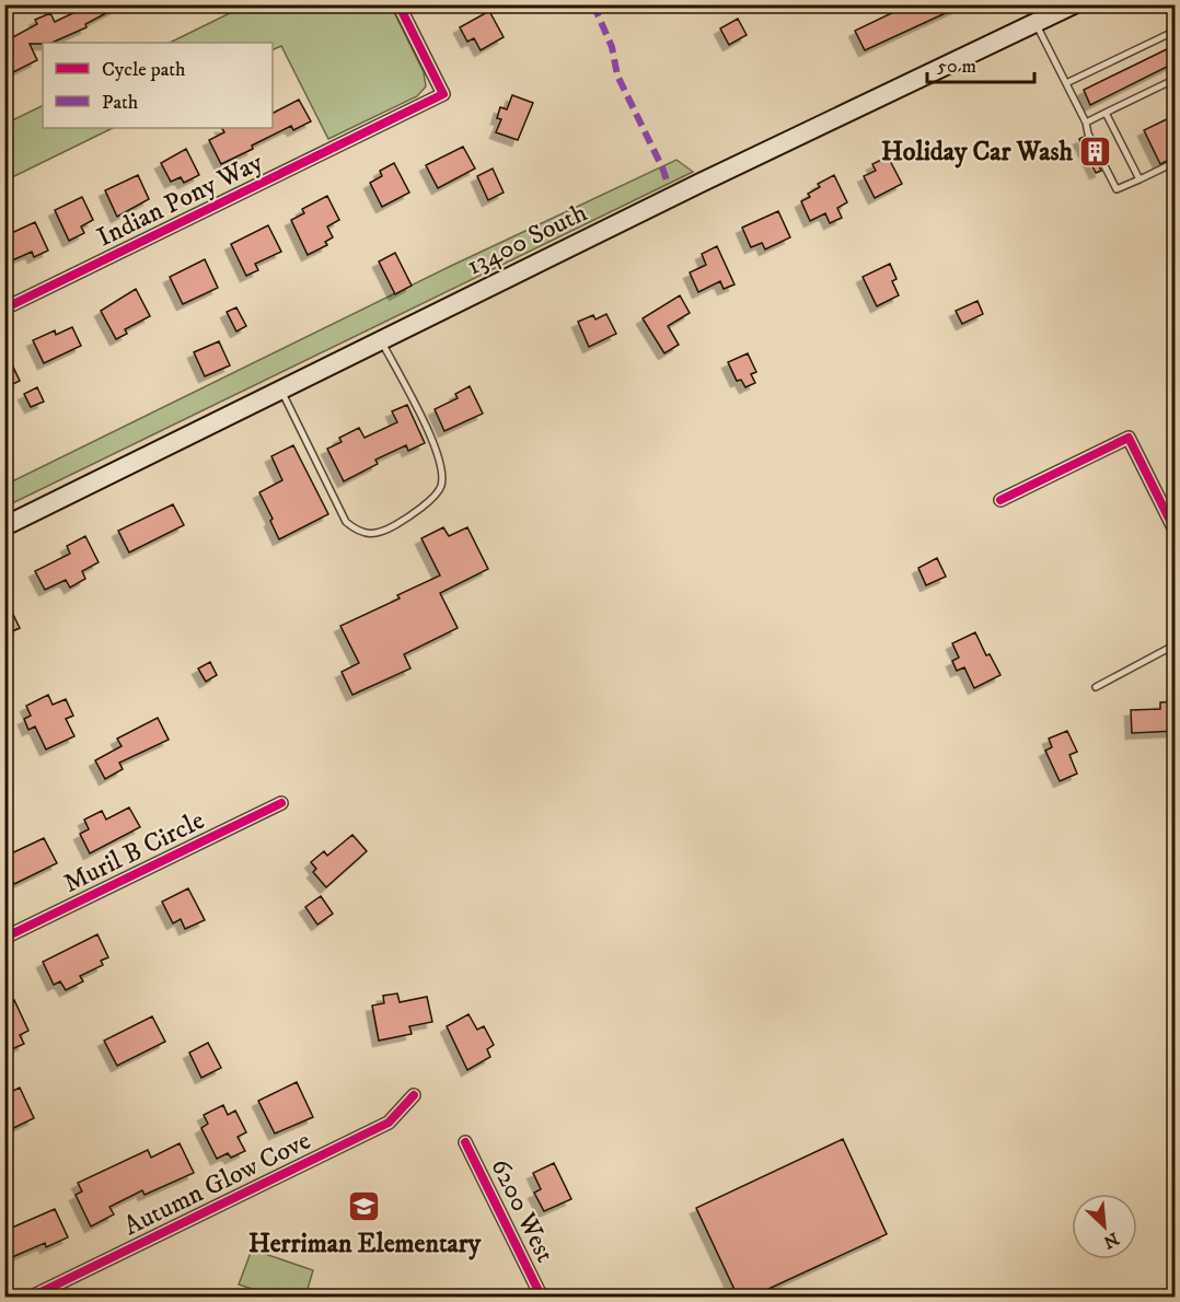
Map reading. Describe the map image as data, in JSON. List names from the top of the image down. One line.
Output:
{"streets":{"main road":["13400 South"],"street":["Indian Pony Way","Muril B Circle","Autumn Glow Cove","6200 West"]},"places":{"building":["Holiday Car Wash"],"school or university":["Herriman Elementary"]},"legend":["Cycle path","Path"],"scale_bar":"50 m","north":"bottom right"}
